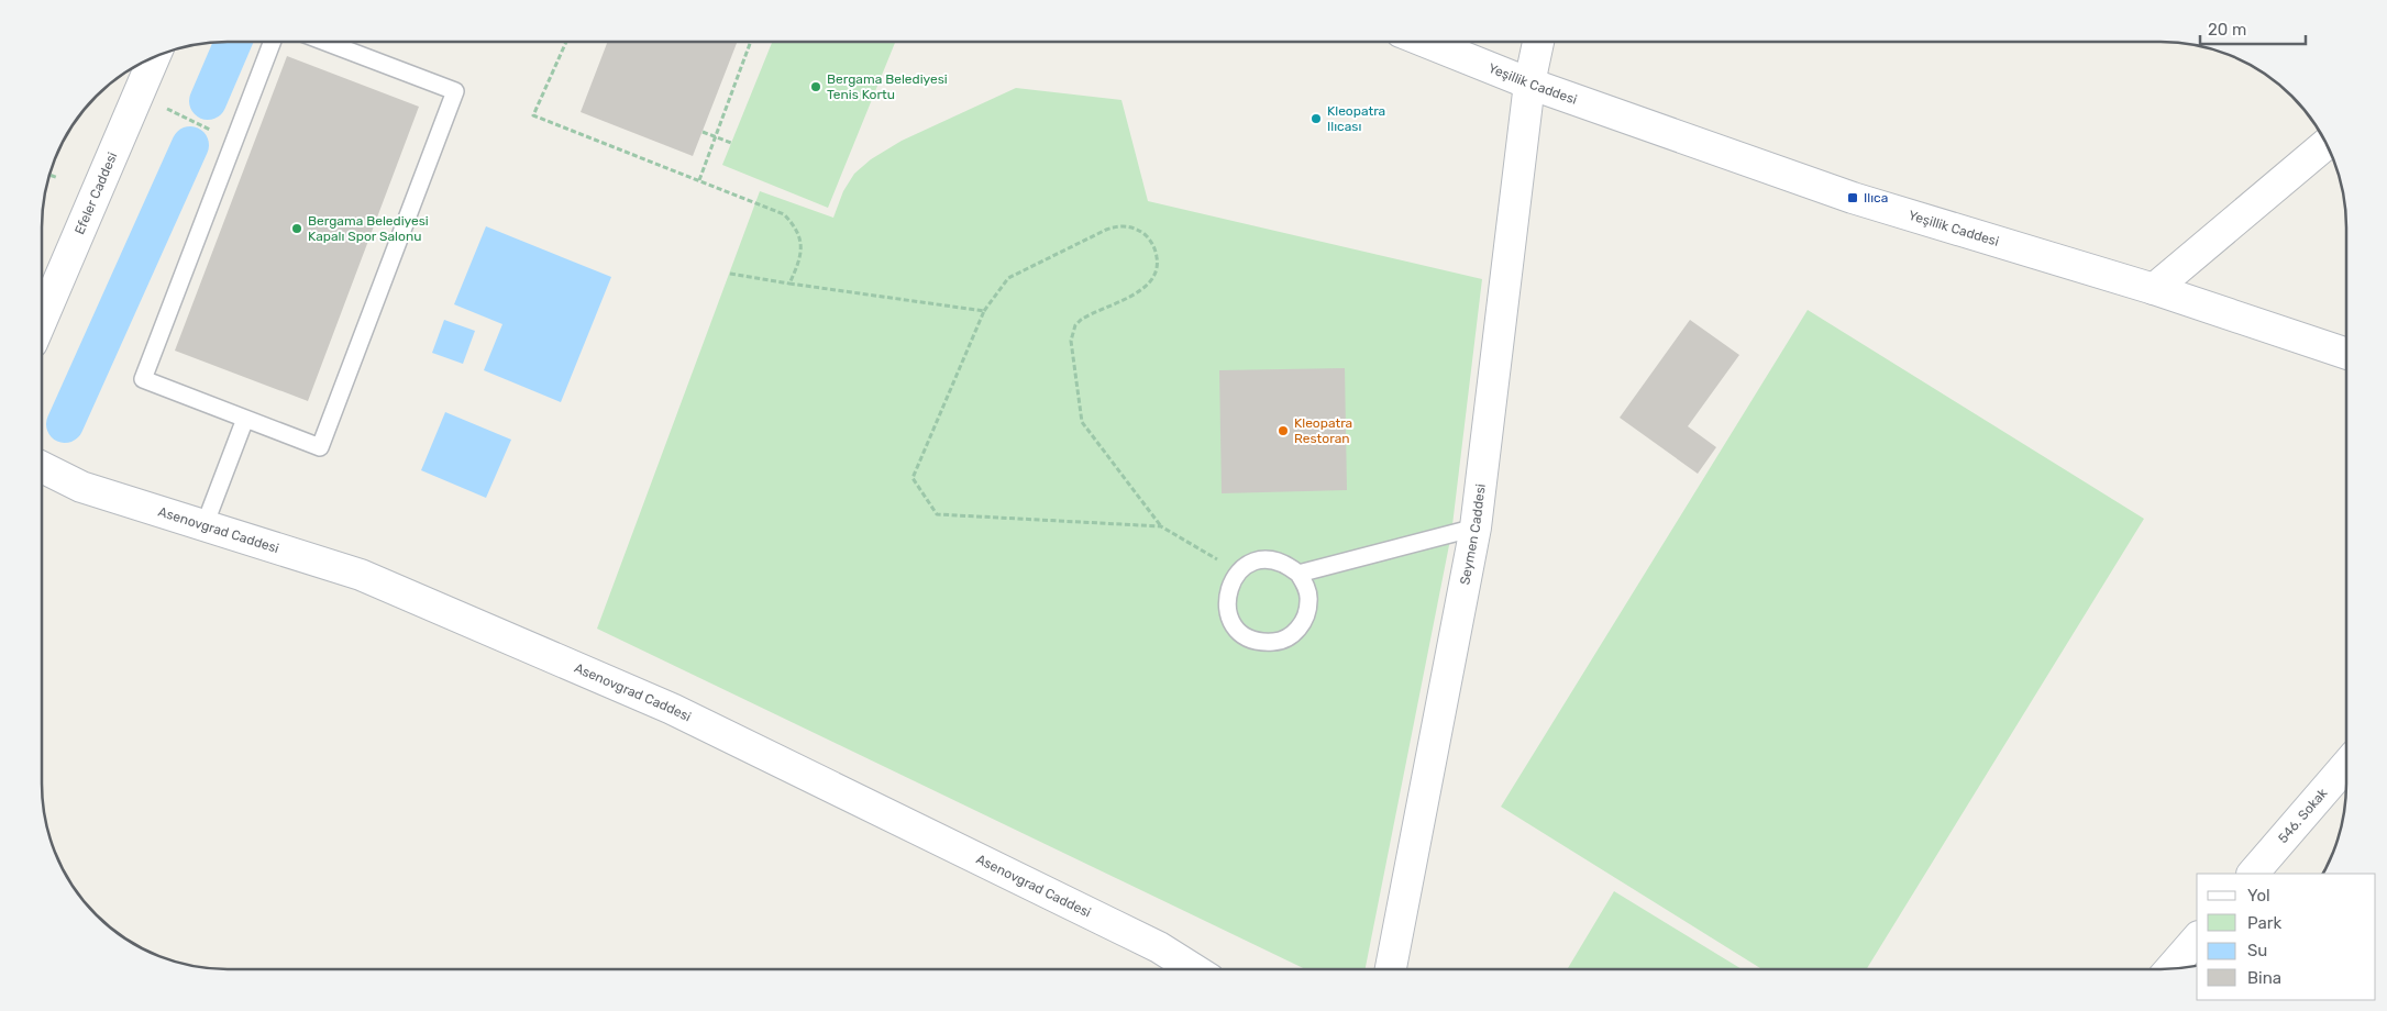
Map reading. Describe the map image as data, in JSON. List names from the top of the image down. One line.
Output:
{"streets":{"main road":["Yeşillik Caddesi","Efeler Caddesi","Asenovgrad Caddesi","Seymen Caddesi","546. Sokak"]},"crossings":[["Yeşillik Caddesi","Seymen Caddesi"]],"places":{"other":["Bergama Belediyesi Tenis Kortu","Kleopatra Ilıcası","Bergama Belediyesi Kapalı Spor Salonu","Kleopatra Restoran"],"transit":["Ilıca"]},"legend":["Yol","Park","Su","Bina"],"scale_bar":"20 m"}
